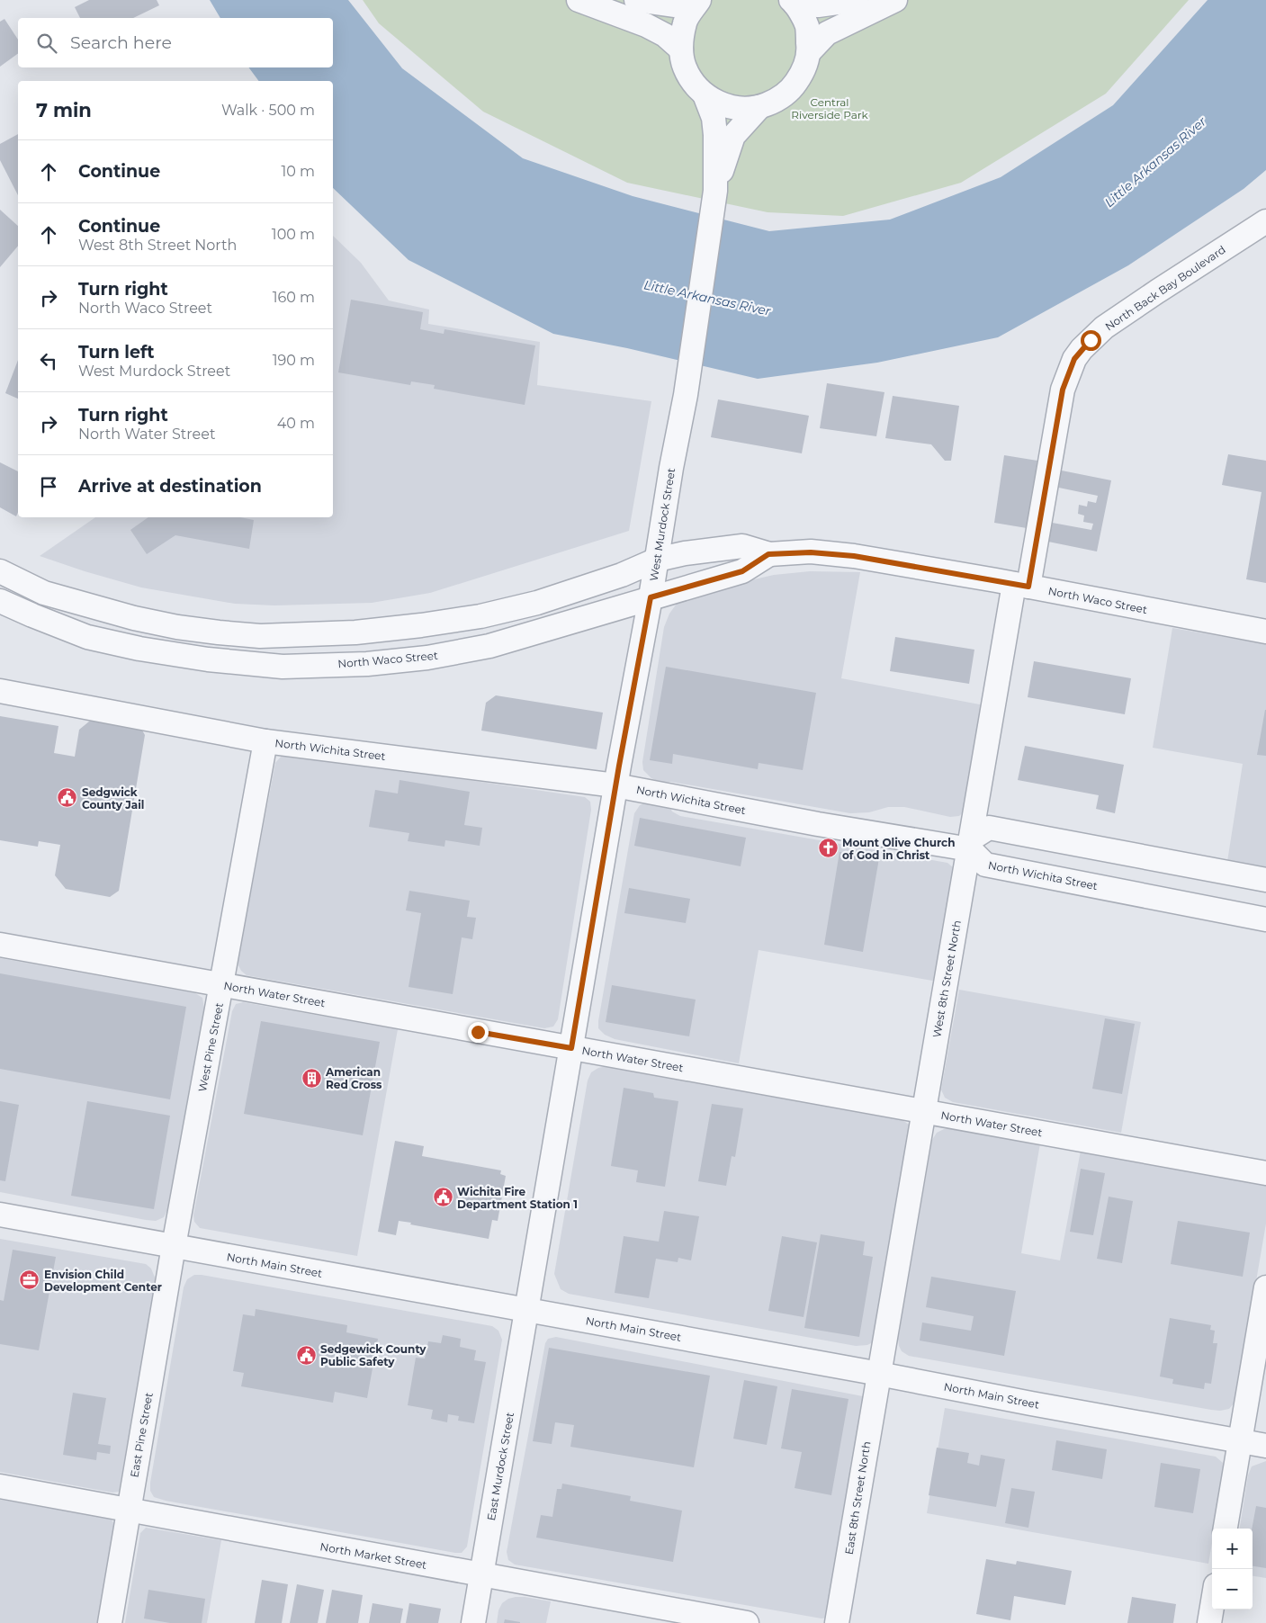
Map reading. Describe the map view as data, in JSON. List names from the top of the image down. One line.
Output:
{"streets":{"street":["North Back Bay Boulevard","West Murdock Street","North Waco Street","North Wichita Street","West 8th Street North","North Water Street","West Pine Street","North Main Street","East Pine Street","East Murdock Street","East 8th Street North","North Market Street"]},"crossings":[["North Back Bay Boulevard","West 8th Street North"],["West Murdock Street","North Waco Street"],["West Murdock Street","North Wichita Street"],["West Murdock Street","North Water Street"],["West Murdock Street","North Main Street"],["West Murdock Street","East Murdock Street"],["North Waco Street","West 8th Street North"],["North Wichita Street","West 8th Street North"],["North Wichita Street","West Pine Street"],["West 8th Street North","North Water Street"],["West 8th Street North","North Main Street"],["West 8th Street North","East 8th Street North"],["North Water Street","West Pine Street"],["West Pine Street","North Main Street"],["West Pine Street","East Pine Street"],["North Main Street","East Pine Street"],["North Main Street","East Murdock Street"],["North Main Street","East 8th Street North"],["East Pine Street","North Market Street"],["East Murdock Street","North Market Street"]],"water":["Little Arkansas River"],"parks":["Central Riverside Park"],"places":{"public building":["Sedgwick County Jail","Wichita Fire Department Station 1","Sedgewick County Public Safety"],"church":["Mount Olive Church of God in Christ"],"building":["American Red Cross"],"office":["Envision Child Development Center"]},"page":{"search":"Search here","heading":["7 min","Walk · 500 m"],"list":[["Continue","10 m"],["Continue","West 8th Street North","100 m"],["Turn right","North Waco Street","160 m"],["Turn left","West Murdock Street","190 m"],["Turn right","North Water Street","40 m"],"Arrive at destination"],"map_buttons":["+","−"]}}
